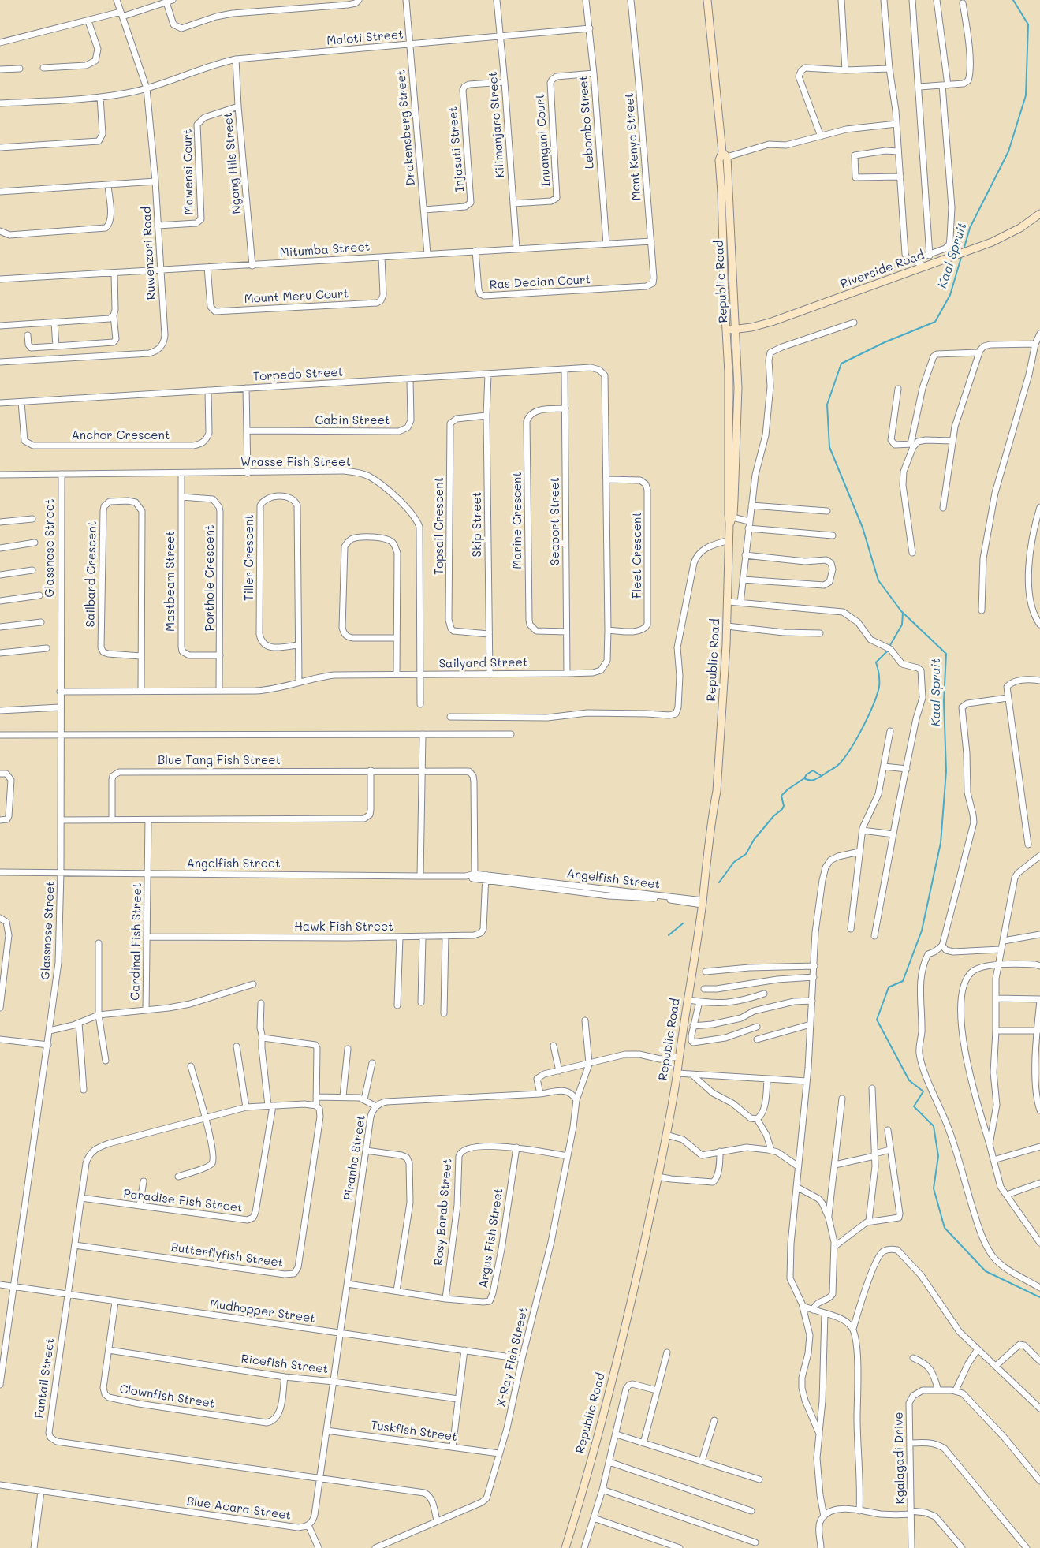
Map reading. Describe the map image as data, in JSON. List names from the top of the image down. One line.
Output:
{"streets":{"street":["Maloti Street","Lebombo Street","Kilimanjaro Street","Drakensberg Street","Inuangani Court","Mont Kenya Street","Injasuti Street","Ngong Hils Street","Mawensi Court","Mitumba Street","Ruwenzori Road","Riverside Road","Republic Road","Ras Decian Court","Mount Meru Court","Torpedo Street","Cabin Street","Anchor Crescent","Wrasse Fish Street","Marine Crescent","Seaport Street","Skip Street","Topsail Crescent","Glassnose Street","Fleet Crescent","Tiller Crescent","Sailbard Crescent","Porthole Crescent","Mastbeam Street","Sailyard Street","Blue Tang Fish Street","Angelfish Street","Hawk Fish Street","Cardinal Fish Street","Piranha Street","Paradise Fish Street","Rosy Barab Street","Argus Fish Street","Butterflyfish Street","Mudhopper Street","X-Ray Fish Street","Ricefish Street","Fantail Street","Clownfish Street","Tuskfish Street","Kgalagadi Drive","Blue Acara Street"]},"crossings":[["Maloti Street","Lebombo Street"],["Maloti Street","Kilimanjaro Street"],["Maloti Street","Drakensberg Street"],["Maloti Street","Ngong Hils Street"],["Maloti Street","Ruwenzori Road"],["Lebombo Street","Inuangani Court"],["Lebombo Street","Mitumba Street"],["Kilimanjaro Street","Inuangani Court"],["Kilimanjaro Street","Injasuti Street"],["Kilimanjaro Street","Mitumba Street"],["Drakensberg Street","Injasuti Street"],["Drakensberg Street","Mitumba Street"],["Mont Kenya Street","Mitumba Street"],["Mont Kenya Street","Ras Decian Court"],["Ngong Hils Street","Mawensi Court"],["Ngong Hils Street","Mitumba Street"],["Mawensi Court","Ruwenzori Road"],["Mitumba Street","Ruwenzori Road"],["Mitumba Street","Ras Decian Court"],["Mitumba Street","Mount Meru Court"],["Riverside Road","Republic Road"],["Republic Road","Angelfish Street"],["Torpedo Street","Cabin Street"],["Torpedo Street","Anchor Crescent"],["Torpedo Street","Seaport Street"],["Torpedo Street","Skip Street"],["Torpedo Street","Sailyard Street"],["Wrasse Fish Street","Glassnose Street"],["Wrasse Fish Street","Mastbeam Street"],["Wrasse Fish Street","Sailyard Street"],["Marine Crescent","Seaport Street"],["Seaport Street","Sailyard Street"],["Skip Street","Topsail Crescent"],["Skip Street","Sailyard Street"],["Glassnose Street","Sailyard Street"],["Glassnose Street","Angelfish Street"],["Glassnose Street","Mudhopper Street"],["Fleet Crescent","Sailyard Street"],["Tiller Crescent","Sailyard Street"],["Sailbard Crescent","Sailyard Street"],["Porthole Crescent","Mastbeam Street"],["Porthole Crescent","Sailyard Street"],["Blue Tang Fish Street","Angelfish Street"],["Angelfish Street","Hawk Fish Street"],["Angelfish Street","Cardinal Fish Street"],["Hawk Fish Street","Cardinal Fish Street"],["Piranha Street","Argus Fish Street"],["Piranha Street","Mudhopper Street"],["Piranha Street","X-Ray Fish Street"],["Paradise Fish Street","Fantail Street"],["Rosy Barab Street","Argus Fish Street"],["Rosy Barab Street","X-Ray Fish Street"],["Butterflyfish Street","Fantail Street"],["Mudhopper Street","X-Ray Fish Street"],["Mudhopper Street","Fantail Street"],["Mudhopper Street","Clownfish Street"],["X-Ray Fish Street","Fantail Street"],["X-Ray Fish Street","Tuskfish Street"],["Ricefish Street","Clownfish Street"]],"water":["Kaal Spruit"]}
